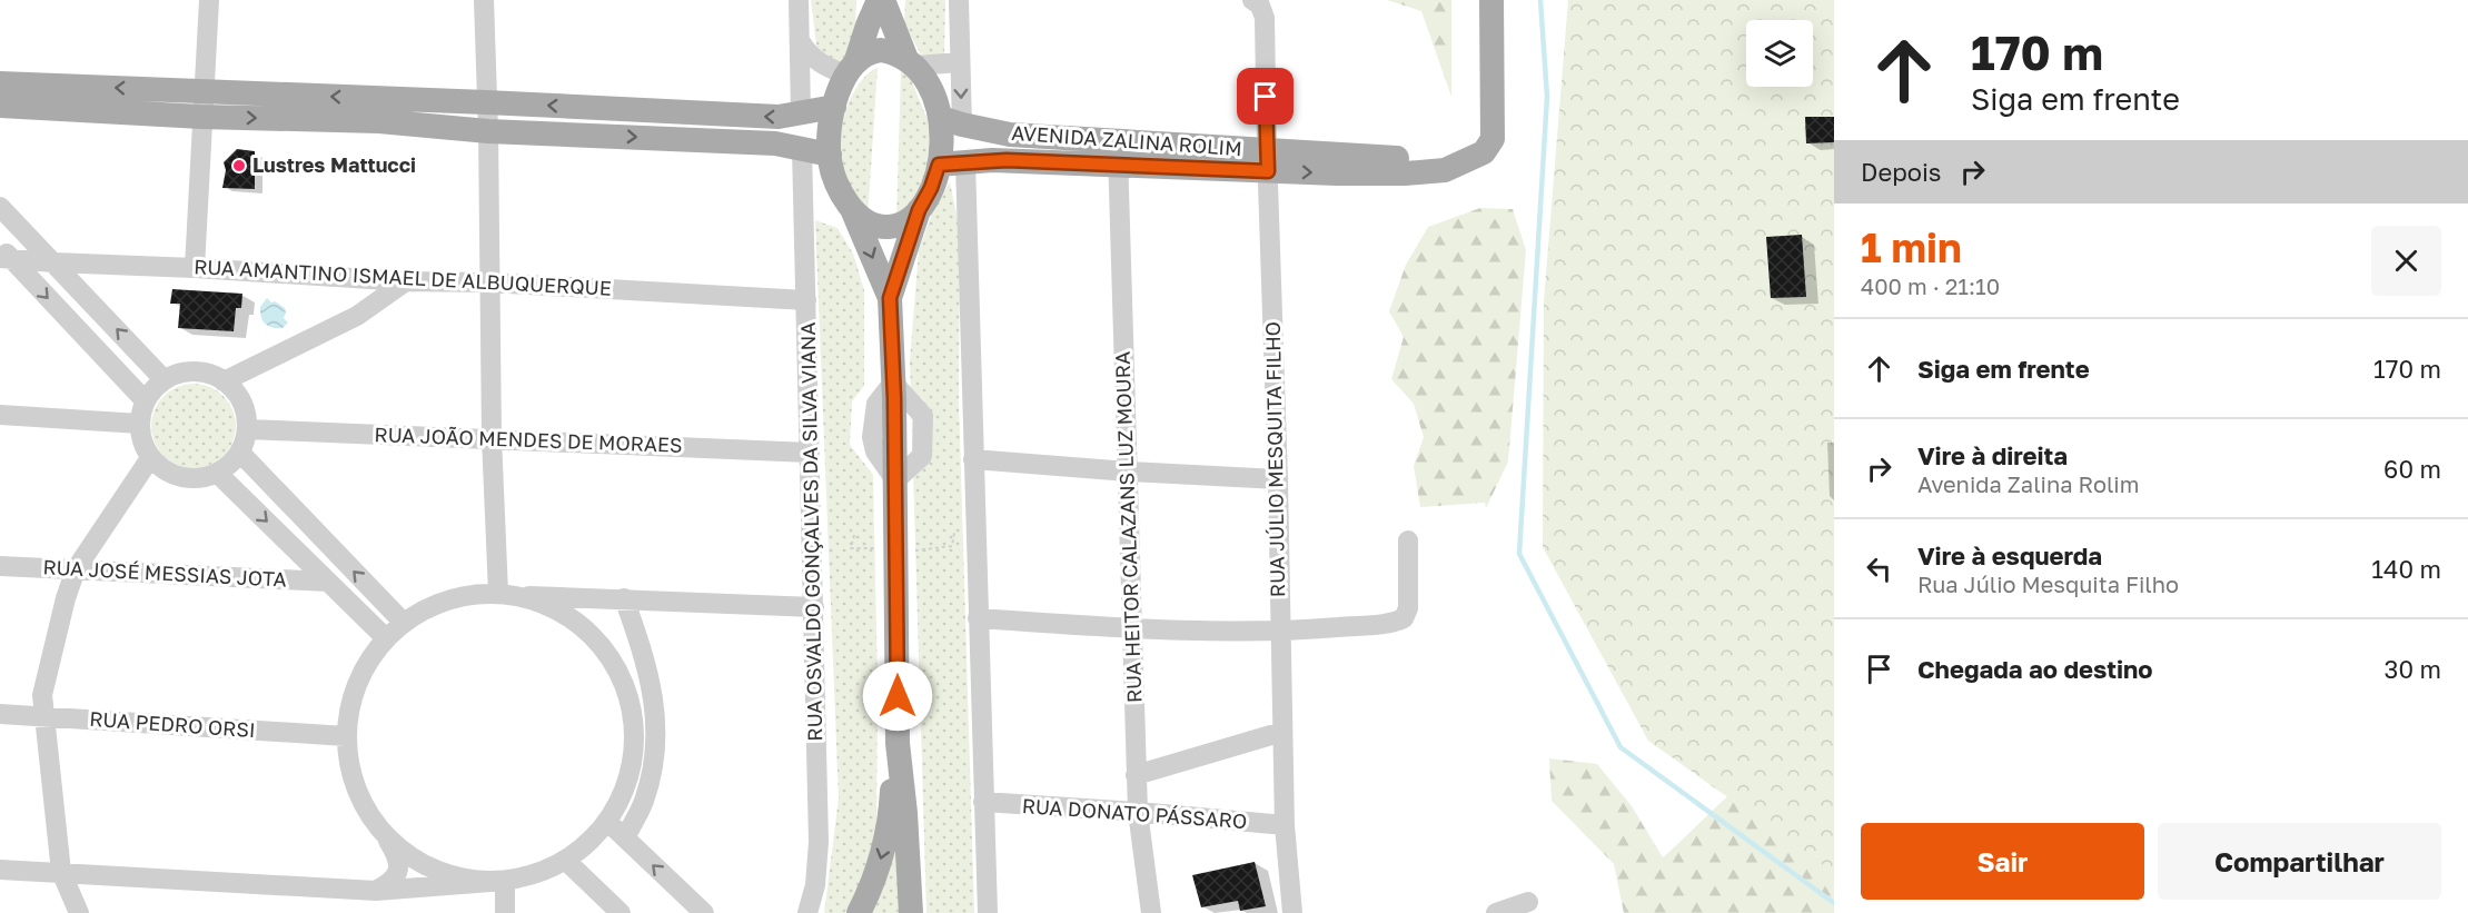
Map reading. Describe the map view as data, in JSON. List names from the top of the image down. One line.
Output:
{"streets":{"main road":["AVENIDA ZALINA ROLIM"],"street":["RUA AMANTINO ISMAEL DE ALBUQUERQUE","RUA JOÃO MENDES DE MORAES","RUA JÚLIO MESQUITA FILHO","RUA HEITOR CALAZANS LUZ MOURA","RUA OSVALDO GONÇALVES DA SILVA VIANA","RUA JOSÉ MESSIAS JOTA","RUA PEDRO ORSI","RUA DONATO PÁSSARO"]},"crossings":[["AVENIDA ZALINA ROLIM","RUA JÚLIO MESQUITA FILHO"],["AVENIDA ZALINA ROLIM","RUA HEITOR CALAZANS LUZ MOURA"],["RUA AMANTINO ISMAEL DE ALBUQUERQUE","RUA OSVALDO GONÇALVES DA SILVA VIANA"],["RUA JOÃO MENDES DE MORAES","RUA OSVALDO GONÇALVES DA SILVA VIANA"],["RUA JÚLIO MESQUITA FILHO","RUA DONATO PÁSSARO"],["RUA HEITOR CALAZANS LUZ MOURA","RUA DONATO PÁSSARO"]],"places":["Lustres Mattucci"],"page":{"turn":["170 m","Siga em frente"],"then":"Depois","heading":["1 min","400 m · 21:10"],"list":[{"name":"Siga em frente","value":"170 m"},{"name":"Vire à direita","note":"Avenida Zalina Rolim","value":"60 m"},{"name":"Vire à esquerda","note":"Rua Júlio Mesquita Filho","value":"140 m"},{"name":"Chegada ao destino","value":"30 m"}],"buttons":["Sair","Compartilhar"]}}
